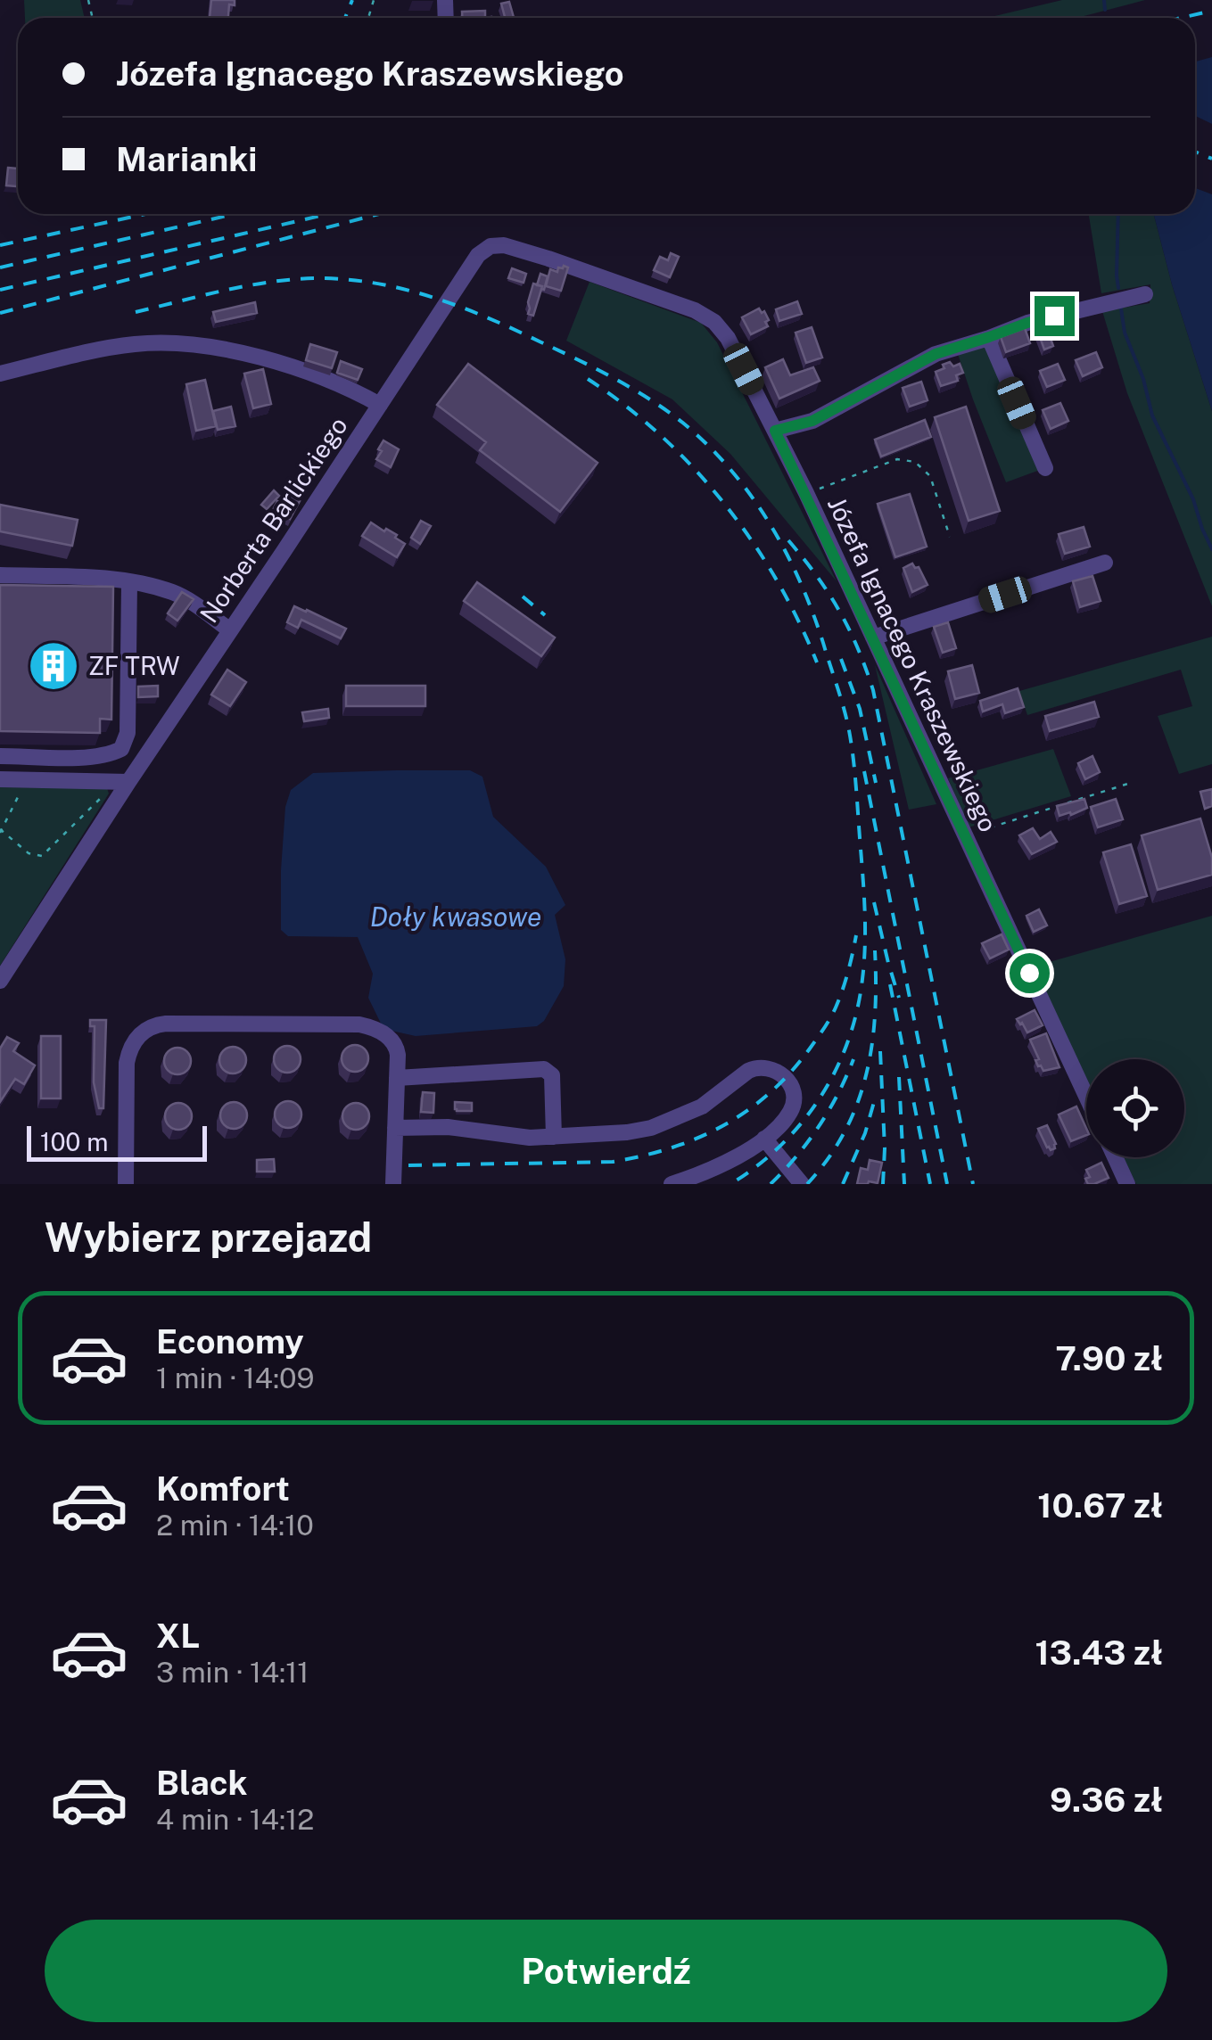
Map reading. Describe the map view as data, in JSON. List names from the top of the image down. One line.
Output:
{"streets":{"street":["Norberta Barlickiego","Józefa Ignacego Kraszewskiego"]},"crossings":[["Norberta Barlickiego","Józefa Ignacego Kraszewskiego"]],"water":["Doły kwasowe"],"places":{"building":["ZF TRW"]},"scale_bar":"100 m","page":{"banner":["Józefa Ignacego Kraszewskiego","Marianki"],"scale":"100 m","heading":"Wybierz przejazd","list":[{"name":"Economy","note":"1 min · 14:09","value":"7.90 zł"},{"name":"Komfort","note":"2 min · 14:10","value":"10.67 zł"},{"name":"XL","note":"3 min · 14:11","value":"13.43 zł"},{"name":"Black","note":"4 min · 14:12","value":"9.36 zł"}],"buttons":"Potwierdź"}}
